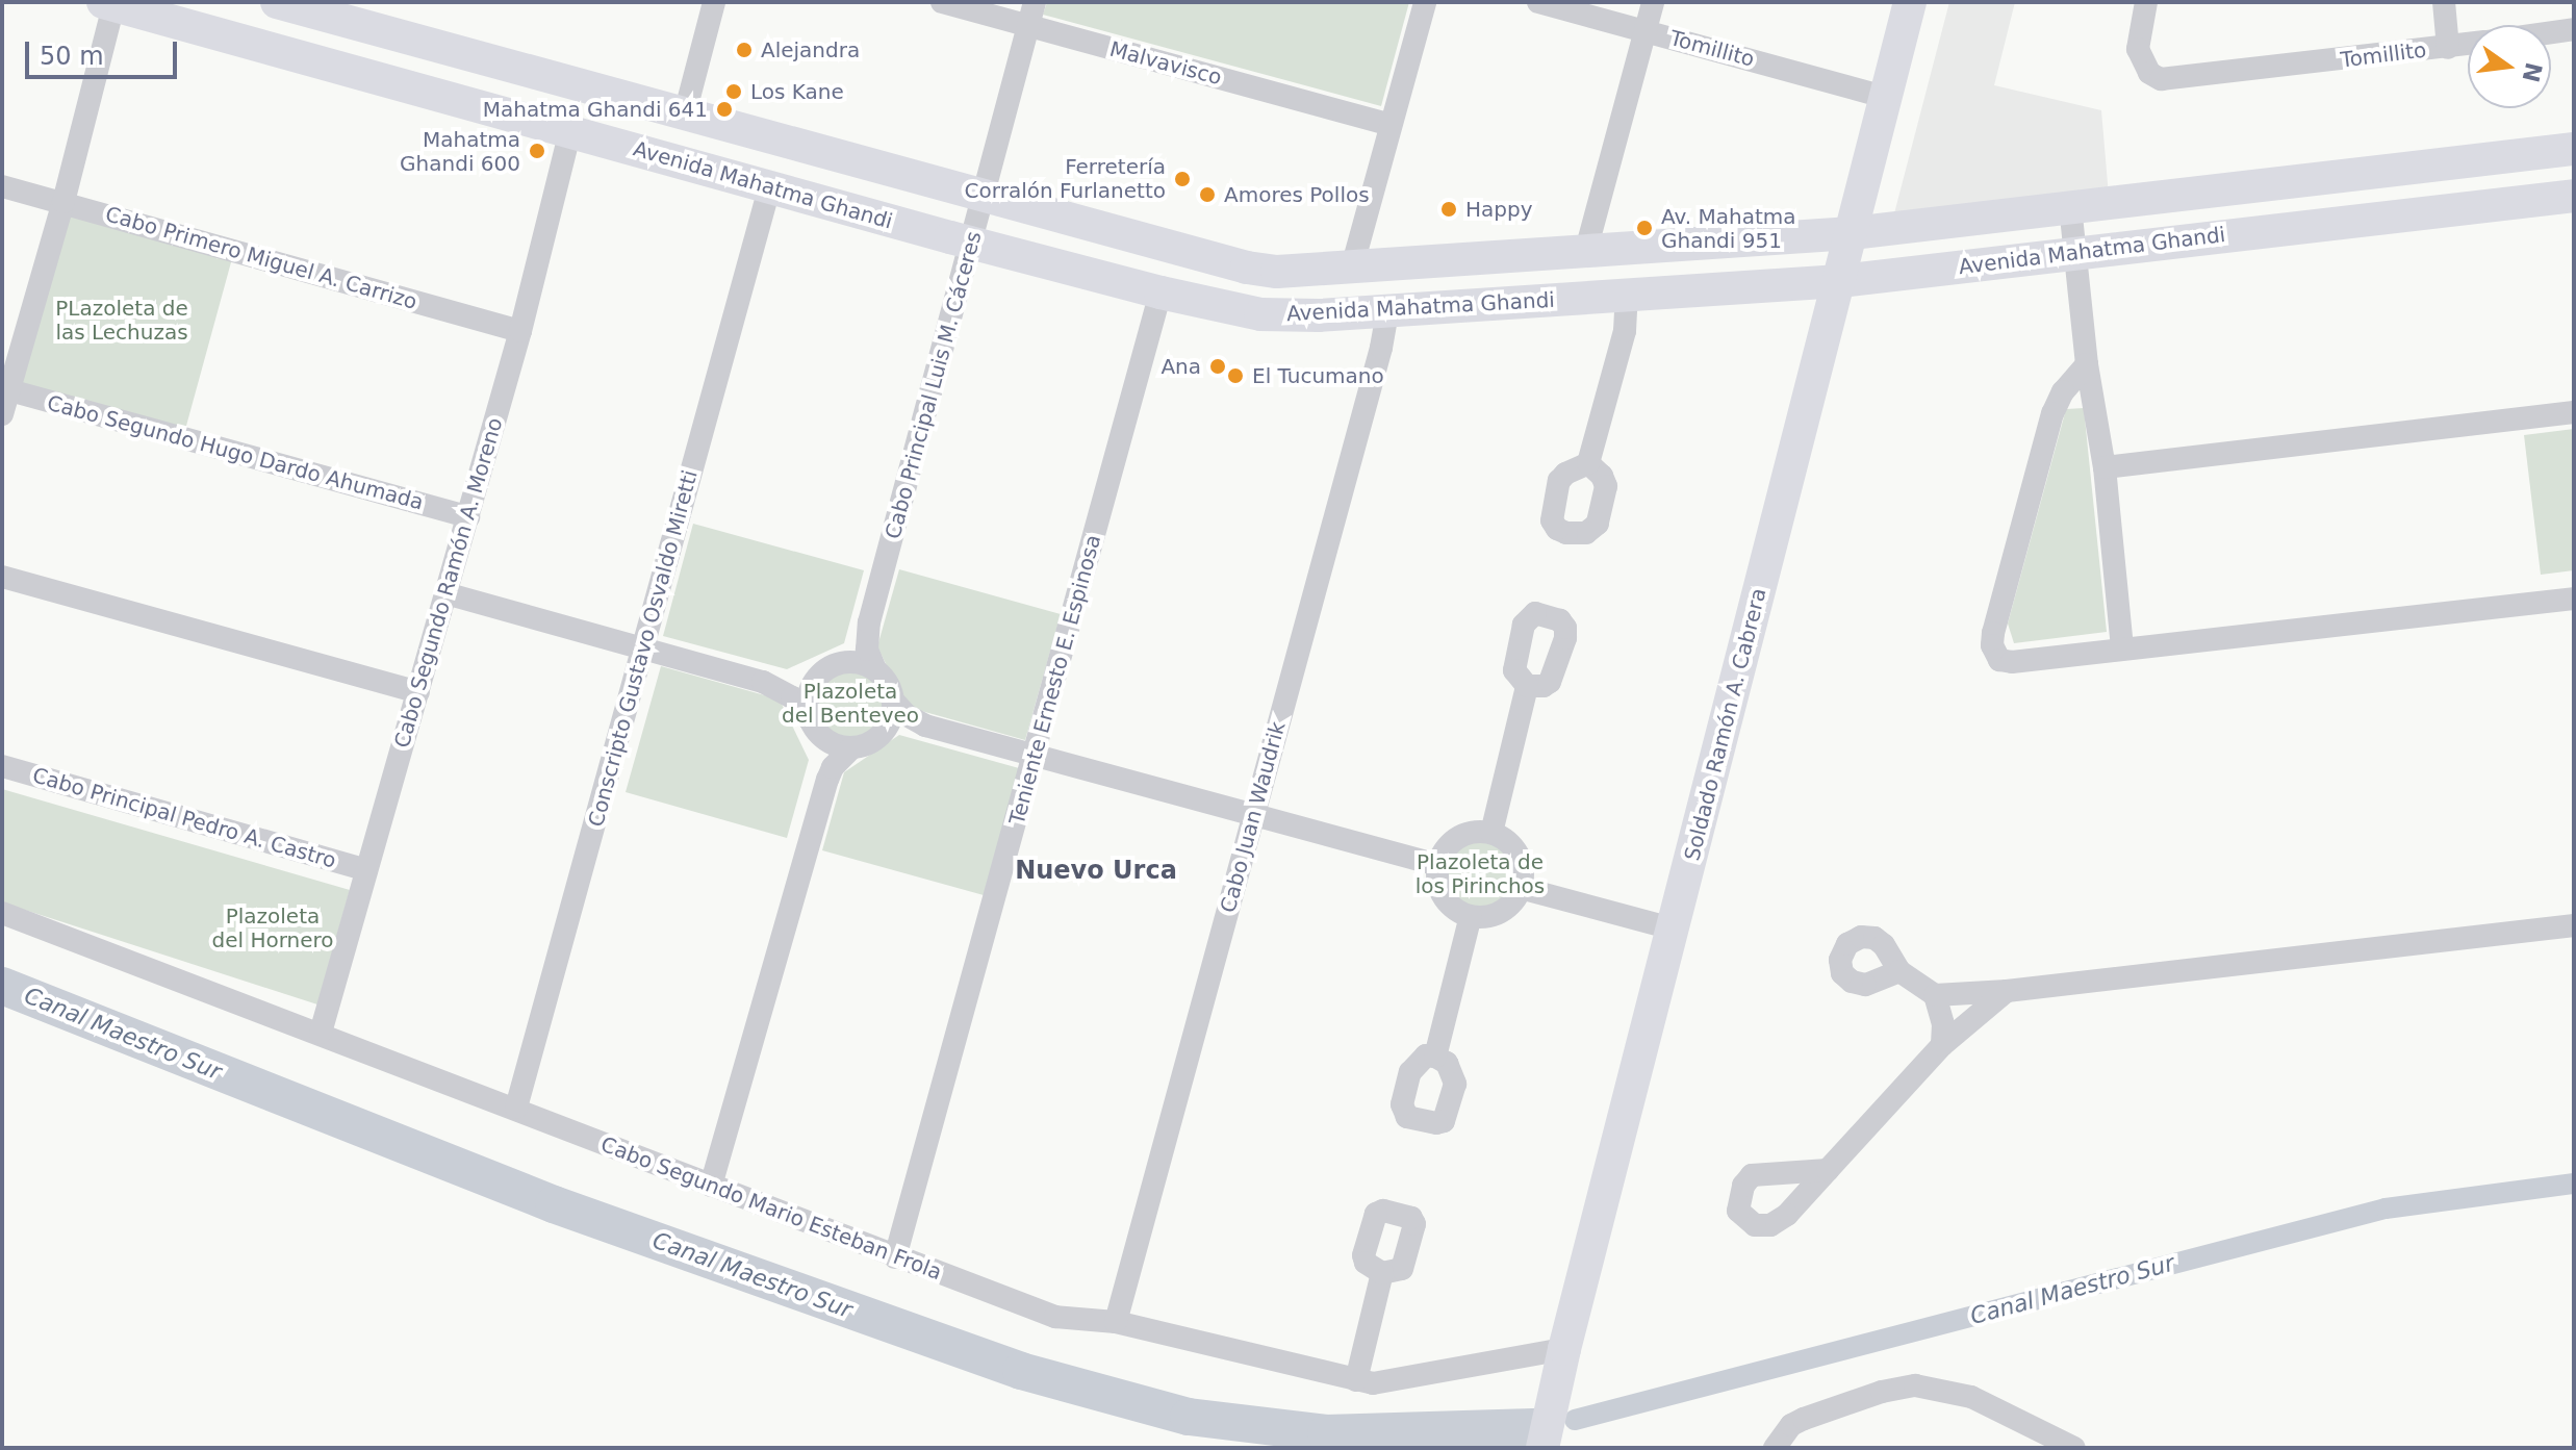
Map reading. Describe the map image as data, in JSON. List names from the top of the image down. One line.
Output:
{"streets":{"main road":["Avenida Mahatma Ghandi","Soldado Ramón A. Cabrera"],"street":["Tomillito","Malvavisco","Cabo Primero Miguel A. Carrizo","Cabo Principal Luis M. Cáceres","Cabo Segundo Hugo Dardo Ahumada","Cabo Segundo Ramón A. Moreno","Conscripto Gustavo Osvaldo Miretti","Teniente Ernesto E. Espinosa","Cabo Juan Waudrik","Cabo Principal Pedro A. Castro","Cabo Segundo Mario Esteban Frola"]},"crossings":[["Tomillito","Soldado Ramón A. Cabrera"],["Malvavisco","Cabo Principal Luis M. Cáceres"],["Avenida Mahatma Ghandi","Cabo Principal Luis M. Cáceres"],["Avenida Mahatma Ghandi","Cabo Segundo Ramón A. Moreno"],["Avenida Mahatma Ghandi","Conscripto Gustavo Osvaldo Miretti"],["Avenida Mahatma Ghandi","Teniente Ernesto E. Espinosa"],["Avenida Mahatma Ghandi","Soldado Ramón A. Cabrera"],["Avenida Mahatma Ghandi","Cabo Juan Waudrik"],["Cabo Primero Miguel A. Carrizo","Cabo Segundo Ramón A. Moreno"],["Cabo Segundo Hugo Dardo Ahumada","Cabo Segundo Ramón A. Moreno"],["Cabo Segundo Ramón A. Moreno","Cabo Principal Pedro A. Castro"],["Cabo Segundo Ramón A. Moreno","Cabo Segundo Mario Esteban Frola"],["Conscripto Gustavo Osvaldo Miretti","Cabo Segundo Mario Esteban Frola"],["Teniente Ernesto E. Espinosa","Cabo Segundo Mario Esteban Frola"],["Soldado Ramón A. Cabrera","Cabo Segundo Mario Esteban Frola"],["Cabo Juan Waudrik","Cabo Segundo Mario Esteban Frola"]],"districts":["Nuevo Urca"],"water":["Canal Maestro Sur"],"parks":["PLazoleta de las Lechuzas","Plazoleta del Benteveo","Plazoleta de los Pirinchos","Plazoleta del Hornero"],"places":["Alejandra","Los Kane","Mahatma Ghandi 641","Mahatma Ghandi 600","Ferretería Corralón Furlanetto","Amores Pollos","Happy","Av. Mahatma Ghandi 951","Ana","El Tucumano"],"scale_bar":"50 m","north":"right"}
